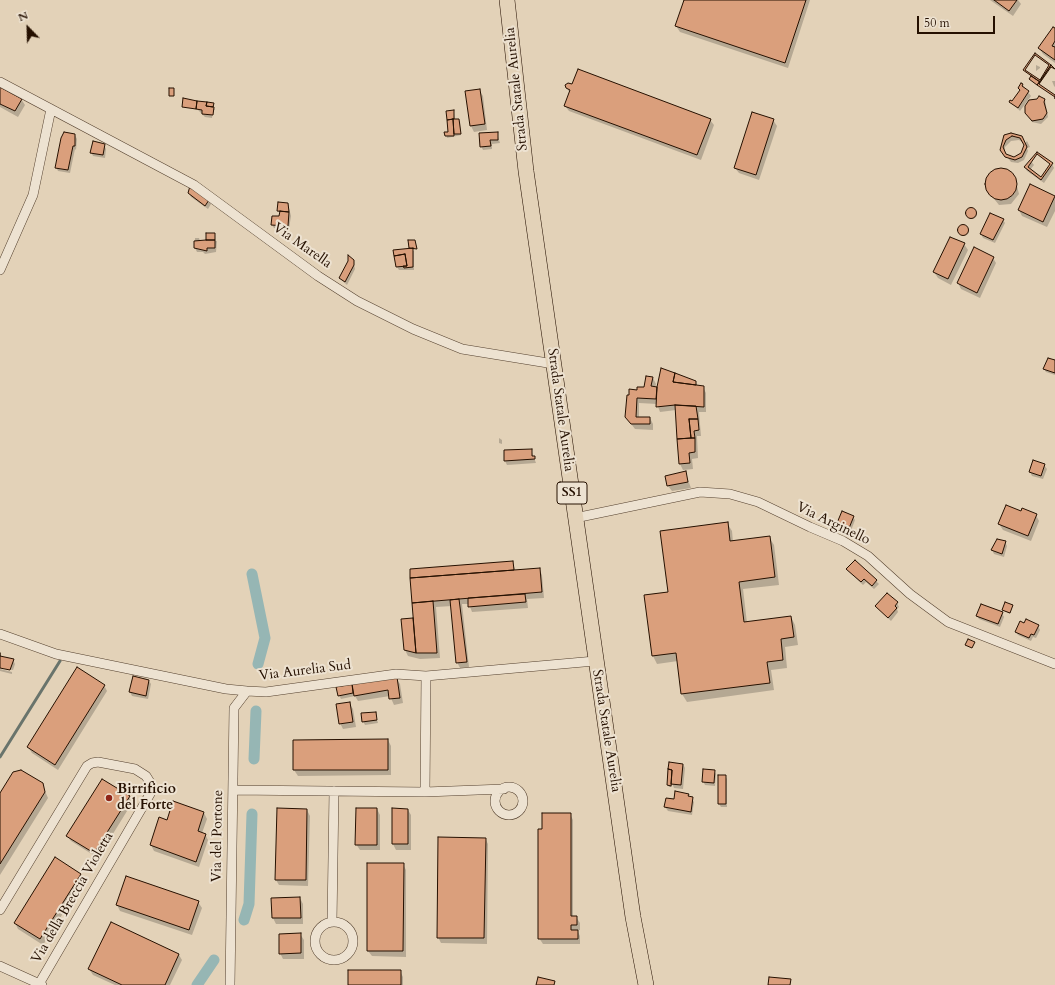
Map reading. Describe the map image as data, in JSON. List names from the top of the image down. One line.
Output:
{"streets":{"main road":["Strada Statale Aurelia","SS1"],"street":["Via Marella","Via Arginello","Via Aurelia Sud","Via del Portone","Via della Breccia Violetta"]},"crossings":[["Strada Statale Aurelia","Via Marella"],["Strada Statale Aurelia","Via Arginello"],["Strada Statale Aurelia","Via Aurelia Sud"],["Via Aurelia Sud","Via del Portone"]],"places":["Birrificio del Forte"],"scale_bar":"50 m","north":"top left"}
